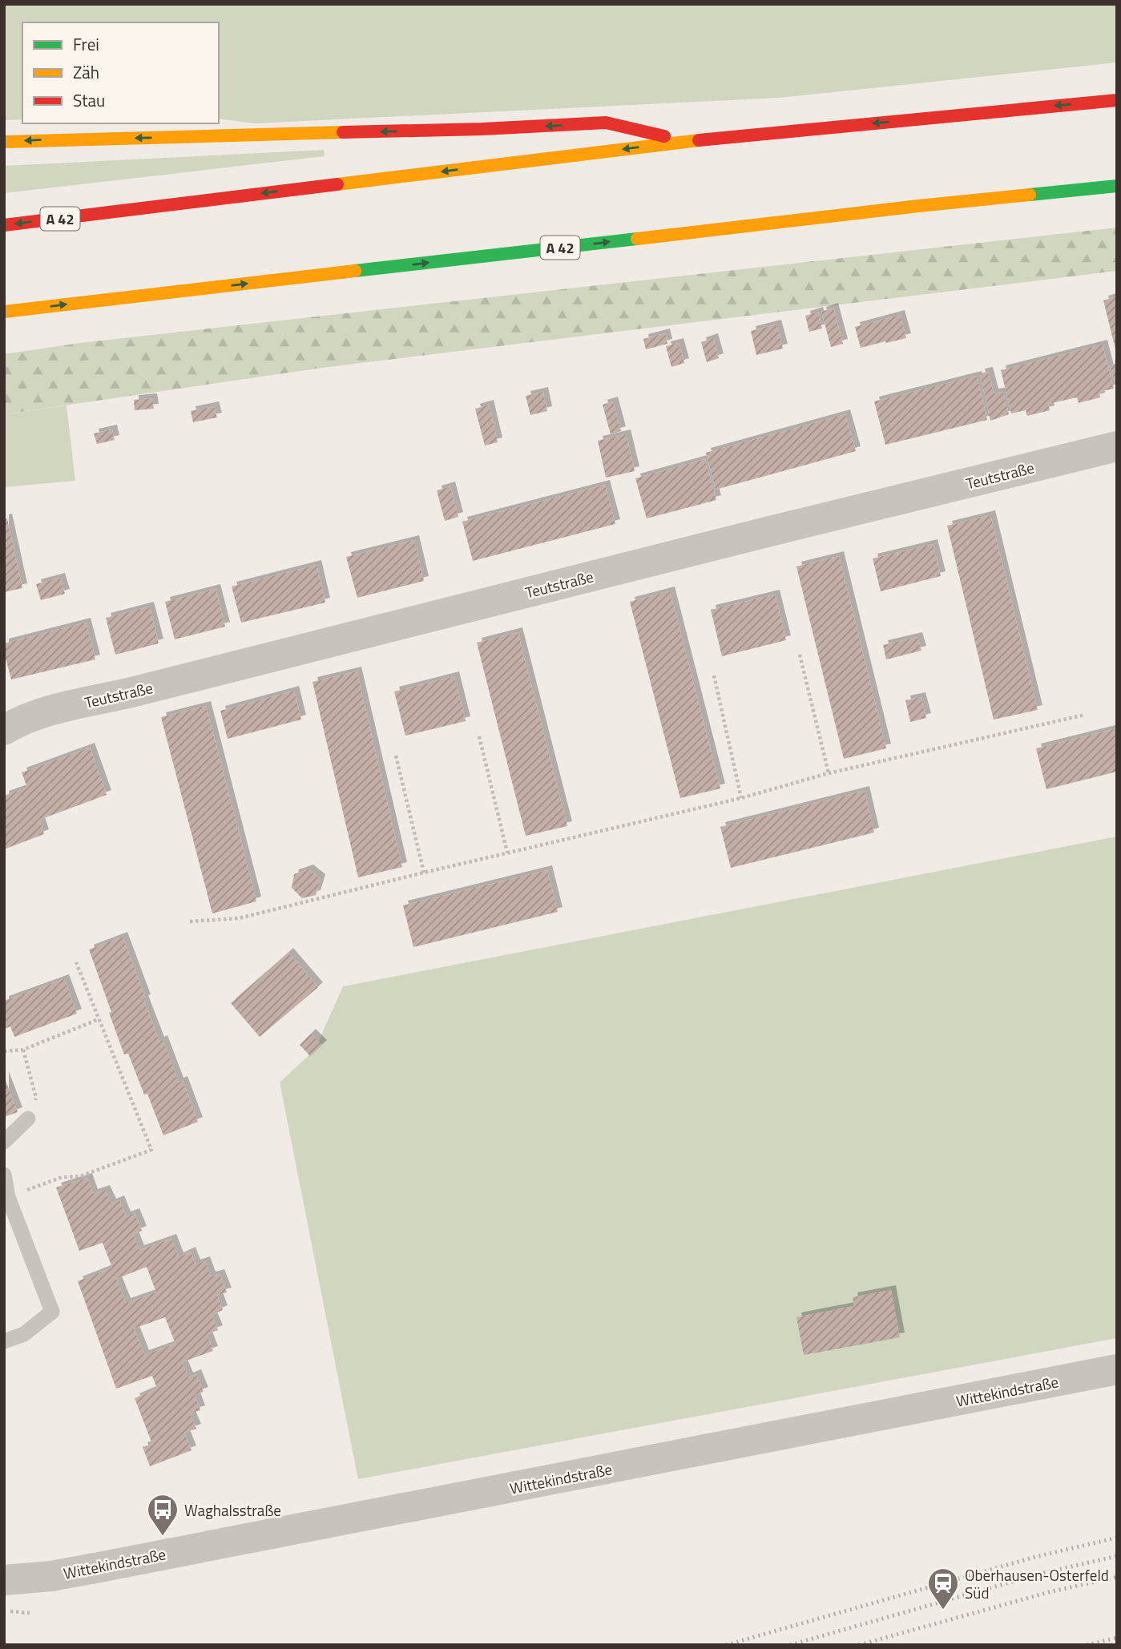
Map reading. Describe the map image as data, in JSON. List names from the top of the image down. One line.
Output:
{"streets":{"highway":["A 42"],"street":["Teutstraße","Wittekindstraße"]},"places":{"bus stop":["Waghalsstraße"],"station":["Oberhausen-Osterfeld Süd"]},"legend":["Frei","Zäh","Stau"]}
